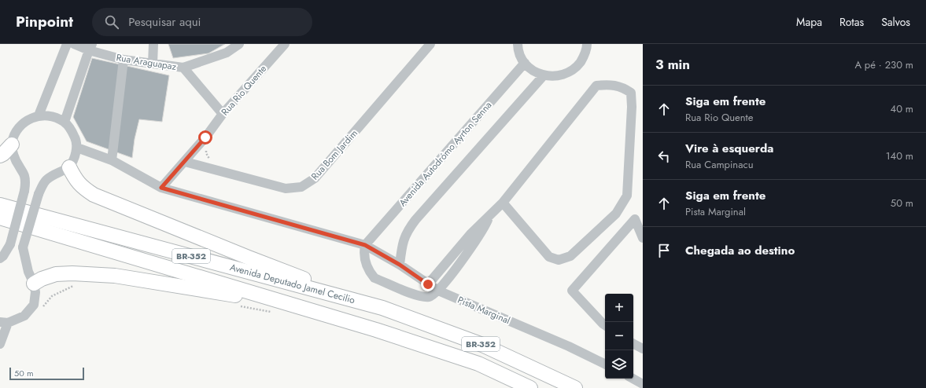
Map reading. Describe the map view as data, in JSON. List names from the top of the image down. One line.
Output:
{"streets":{"highway":["BR-352","Avenida Deputado Jamel Cecilio"],"street":["Rua Araguapaz","Rua Rio Quente","Avenida Autodrómo Ayrton Senna","Rua Bom Jardim","Pista Marginal"]},"crossings":[["Rua Araguapaz","Rua Rio Quente"],["Rua Rio Quente","Rua Bom Jardim"],["Rua Rio Quente","Pista Marginal"],["Avenida Autodrómo Ayrton Senna","Pista Marginal"]],"scale_bar":"50 m","page":{"header":"Pinpoint","search":"Pesquisar aqui","nav":["Mapa","Rotas","Salvos"],"heading":["3 min","A pé · 230 m"],"list":[["Siga em frente","Rua Rio Quente","40 m"],["Vire à esquerda","Rua Campinacu","140 m"],["Siga em frente","Pista Marginal","50 m"],"Chegada ao destino"],"map_buttons":["+","−"],"scale":"50 m"}}
